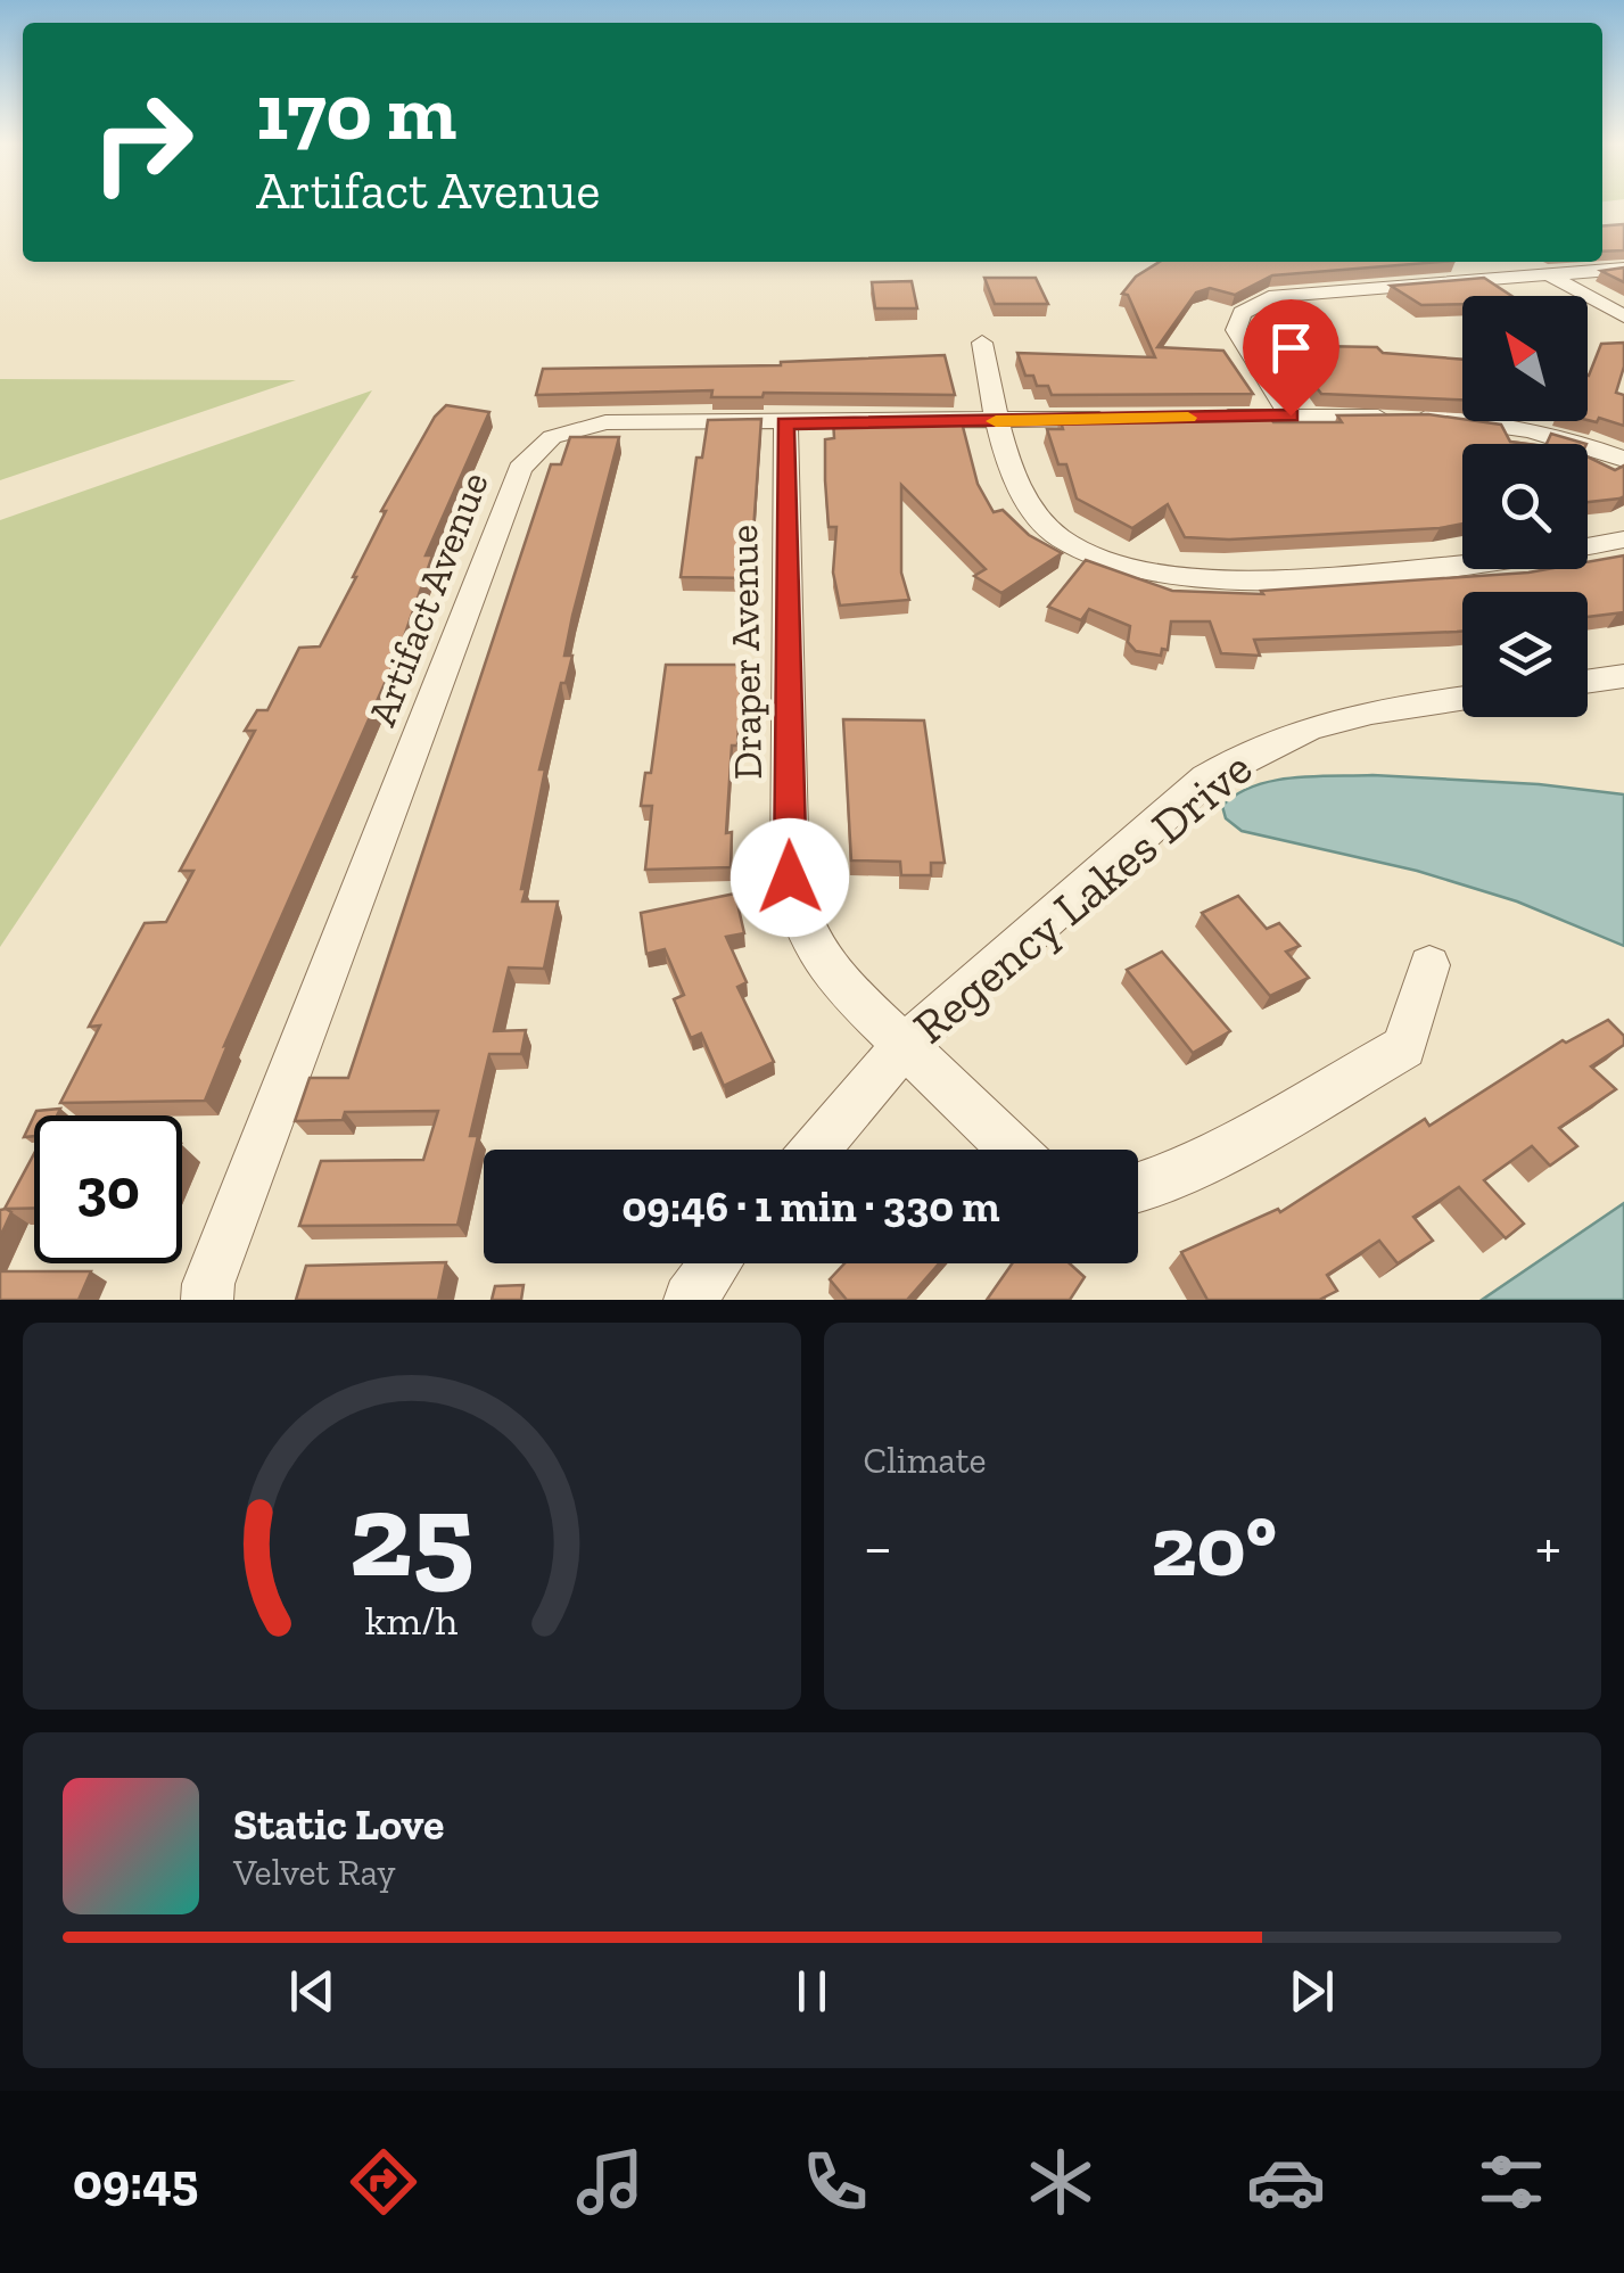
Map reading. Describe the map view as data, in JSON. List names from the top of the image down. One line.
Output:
{"streets":{"street":["Artifact Avenue","Draper Avenue","Regency Lakes Drive"]},"crossings":[["Artifact Avenue","Draper Avenue"],["Draper Avenue","Regency Lakes Drive"]],"north":"top left","page":{"turn":["170 m","Artifact Avenue"],"limit":"30","trip":"09:46 · 1 min · 330 m","tile":"Climate","heat":["−","20°","+"],"song":["Static Love","Velvet Ray"],"tabs":"09:45","gauge":["25","km/h"]}}
